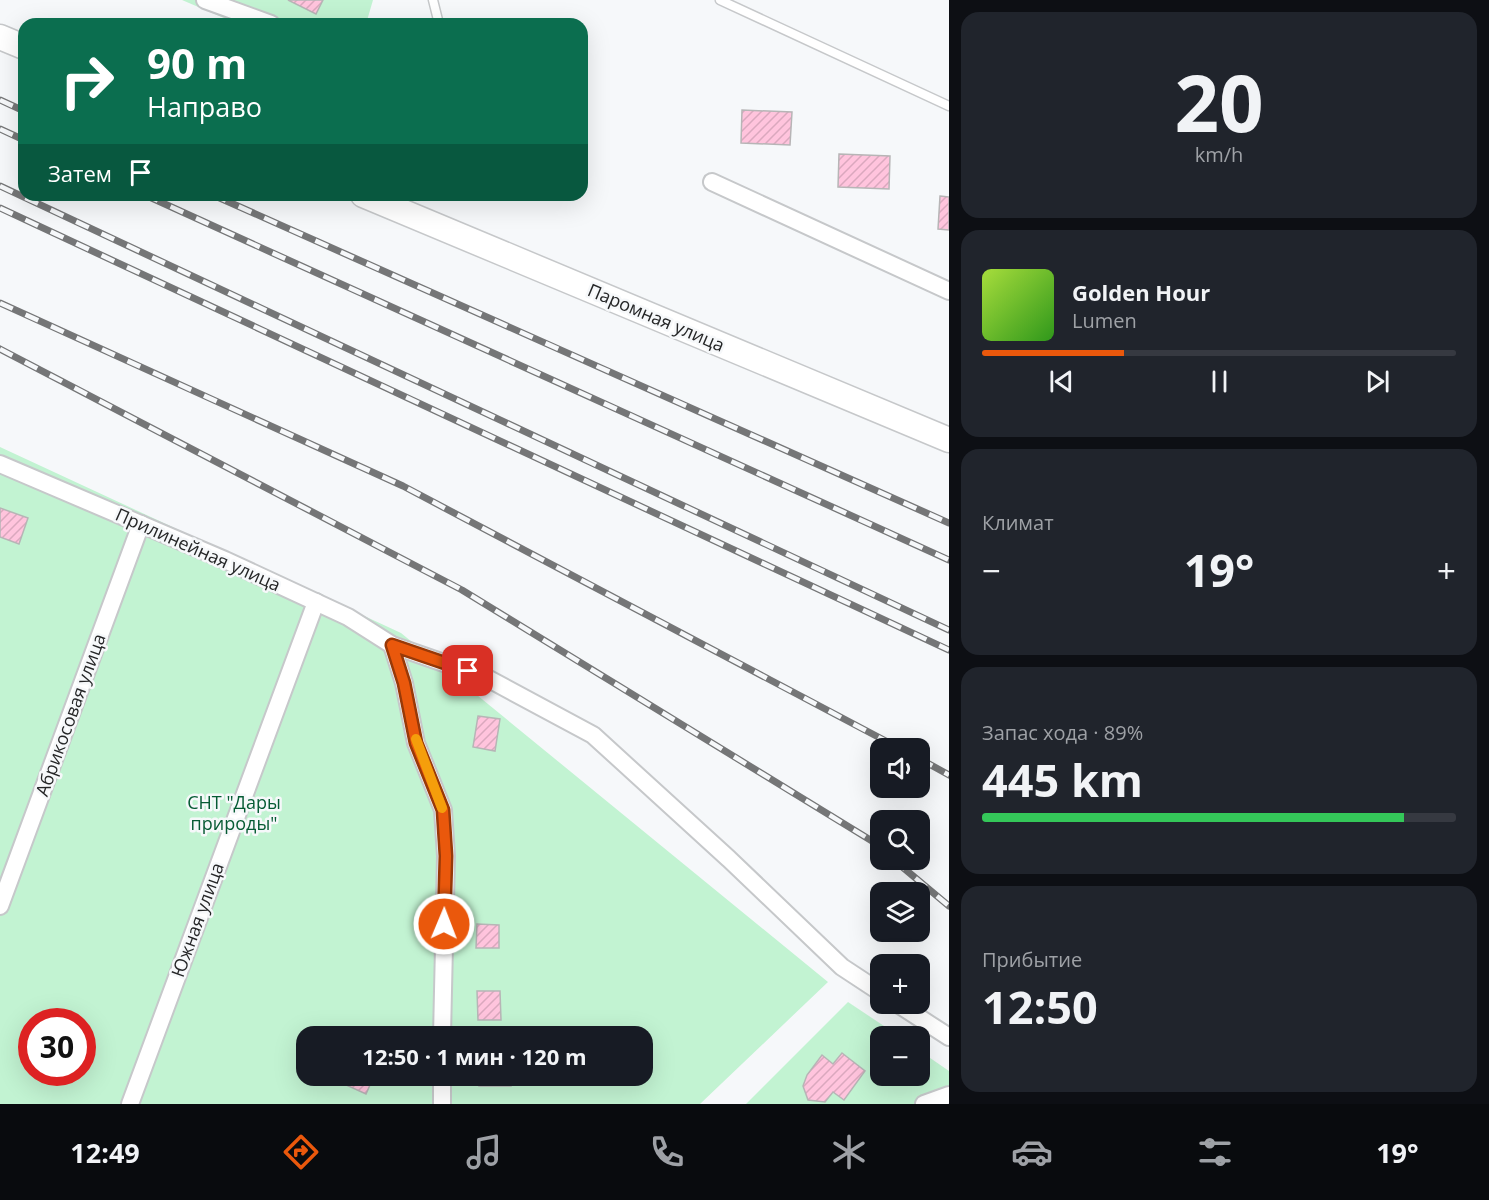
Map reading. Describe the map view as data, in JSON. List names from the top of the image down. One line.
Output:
{"streets":{"street":["Паромная улица","Прилинейная улица","Абрикосовая улица","Южная улица"]},"crossings":[["Прилинейная улица","Абрикосовая улица"],["Прилинейная улица","Южная улица"]],"parks":["СНТ \"Дары природы\""],"page":{"tile":[["20","km/h"],"Климат",["Запас хода · 89%","445 km"],["Прибытие","12:50"]],"turn":["90 m","Направо"],"then":"Затем","song":["Golden Hour","Lumen"],"heat":["−","19°","+"],"map_buttons":["+","−"],"limit":"30","trip":"12:50 · 1 мин · 120 m","tabs":["12:49","19°"]}}
